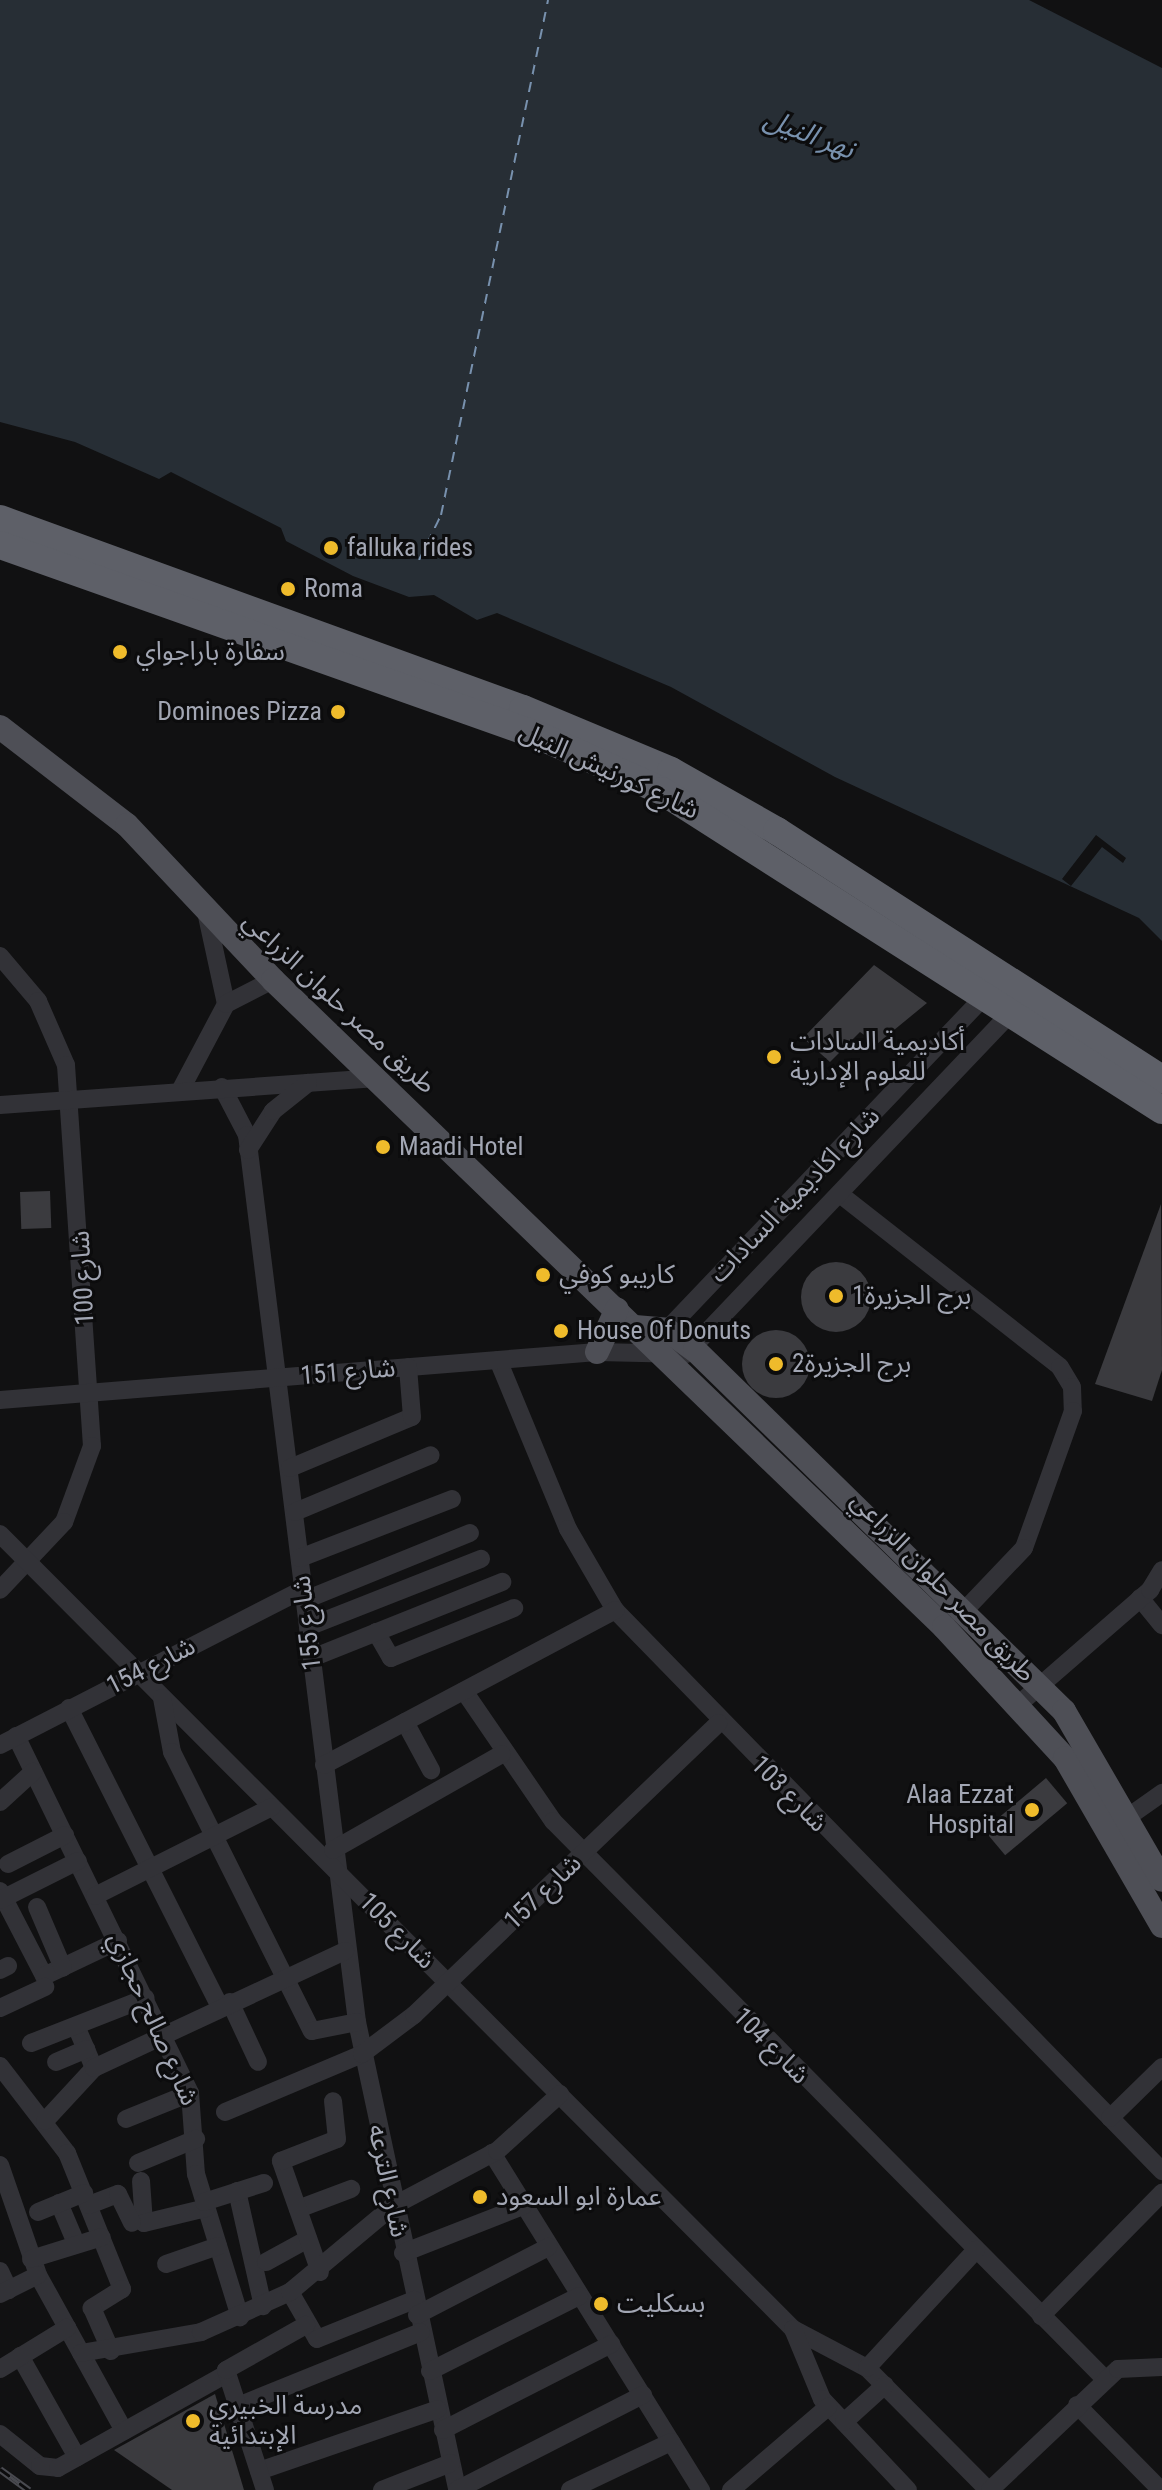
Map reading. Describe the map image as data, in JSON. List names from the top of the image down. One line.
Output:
{"streets":{"highway":["شارع كورنيش النيل"],"main road":["طريق مصر حلوان الزراعي"],"street":["شارع اكاديمية السادات","شارع 100","شارع 151","شارع 155","شارع 154","شارع 103","شارع 157","شارع 105","شارع صالح حجازي","شارع 104","شارع الترعه"]},"crossings":[["شارع كورنيش النيل","شارع اكاديمية السادات"],["طريق مصر حلوان الزراعي","شارع اكاديمية السادات"],["طريق مصر حلوان الزراعي","شارع 151"],["شارع اكاديمية السادات","شارع 151"],["شارع 100","شارع 151"],["شارع 100","شارع 105"],["شارع 151","شارع 155"],["شارع 151","شارع 103"],["شارع 155","شارع 154"],["شارع 155","شارع 105"],["شارع 155","شارع الترعه"],["شارع 154","شارع 105"],["شارع 154","شارع صالح حجازي"],["شارع 103","شارع 157"],["شارع 157","شارع 105"],["شارع 157","شارع 104"],["شارع 157","شارع الترعه"],["شارع 105","شارع الترعه"]],"water":["نهر النيل"],"places":["falluka rides","Roma","سفارة باراجواي","Dominoes Pizza","أكاديمية السادات للعلوم الإدارية","Maadi Hotel","كاريبو كوفي","برج الجزيرة1","House Of Donuts","برج الجزيرة2","Alaa Ezzat Hospital","عمارة ابو السعود","بسكليت","مدرسة الخبيري الإبتدائية"]}
